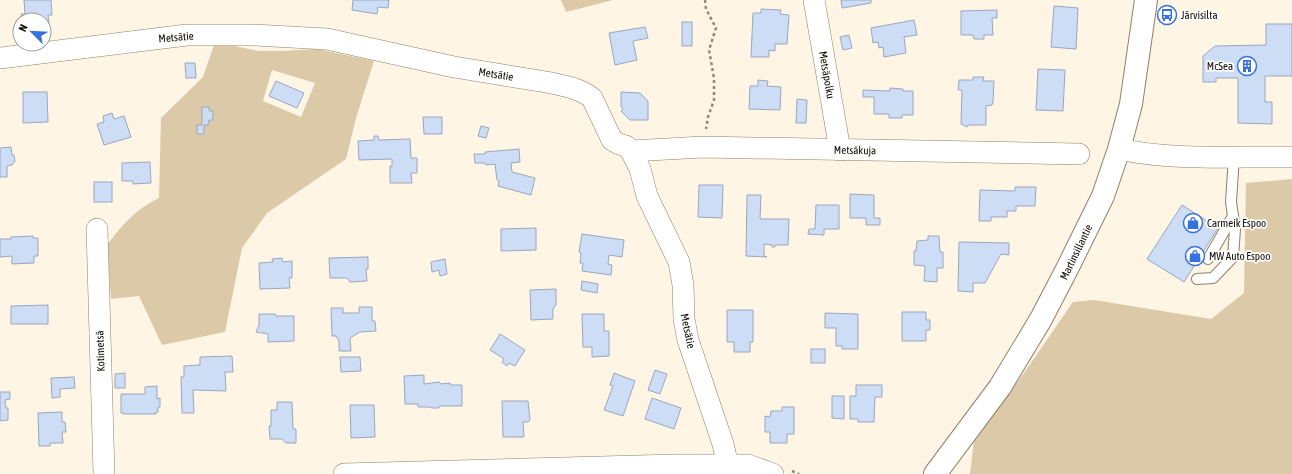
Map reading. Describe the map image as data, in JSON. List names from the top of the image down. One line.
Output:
{"streets":{"main road":["Martinsillantie"],"street":["Metsätie","Metsäpolku","Metsäkuja","Kotimetsä"]},"crossings":[["Metsätie","Metsäkuja"],["Metsäpolku","Metsäkuja"]],"places":{"bus stop":["Järvisilta"],"building":["McSea"],"shop":["Carmeik Espoo","MW Auto Espoo"]},"north":"top left"}
